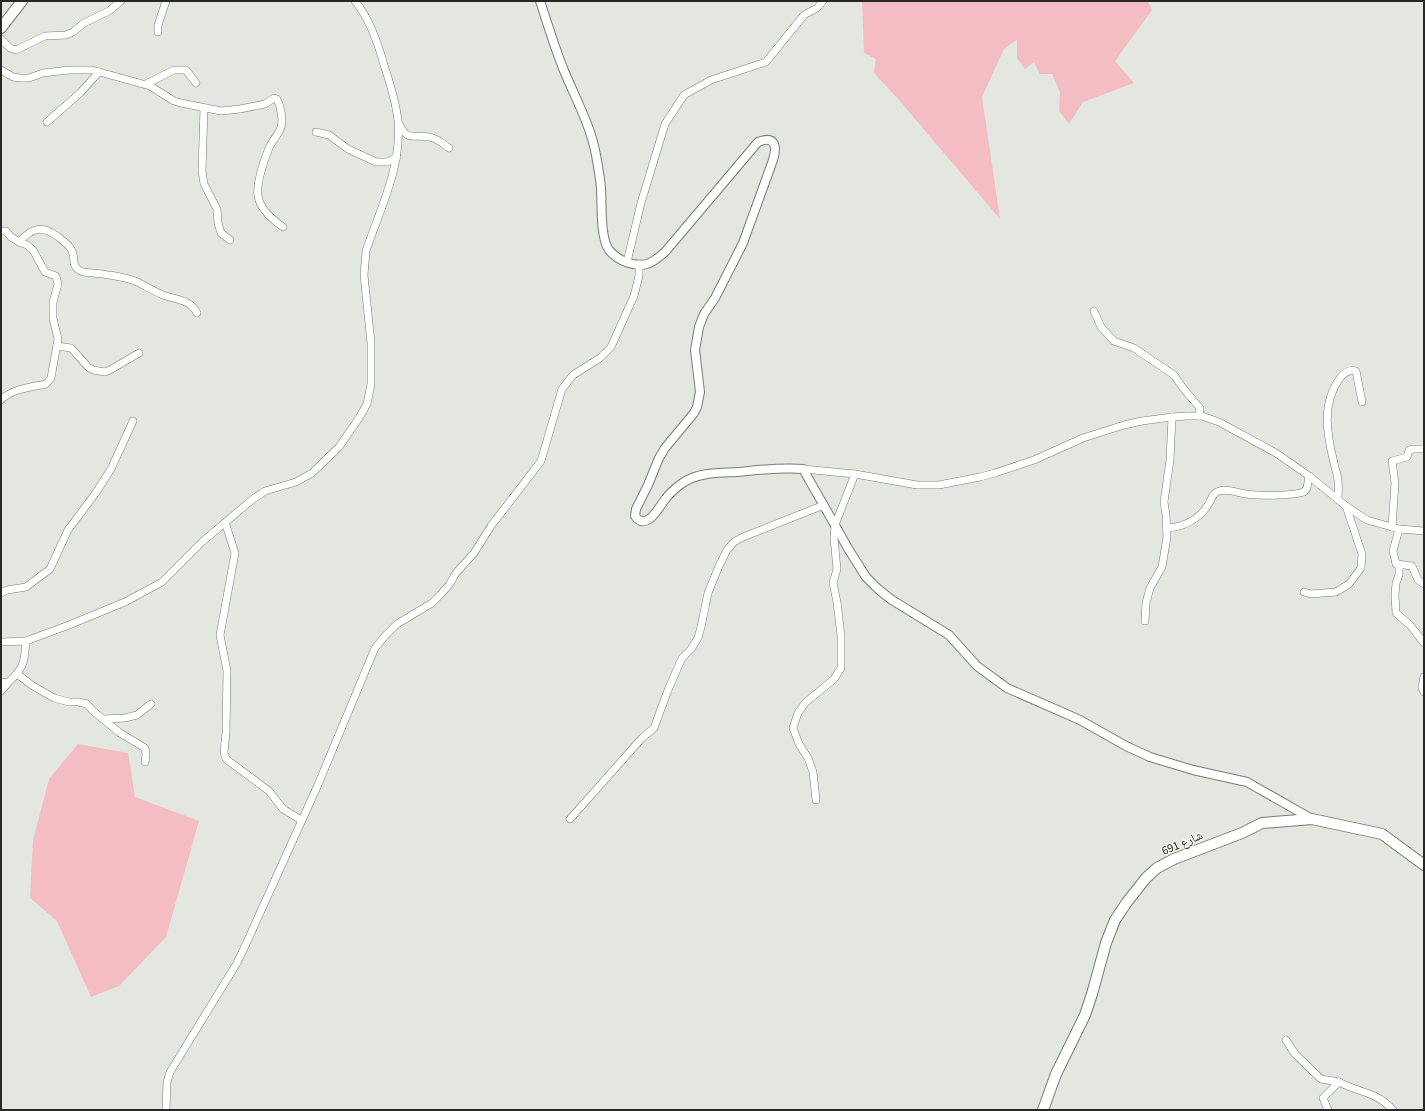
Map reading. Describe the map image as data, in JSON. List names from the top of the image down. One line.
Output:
{"streets":{"main road":["شارع 691"]}}
